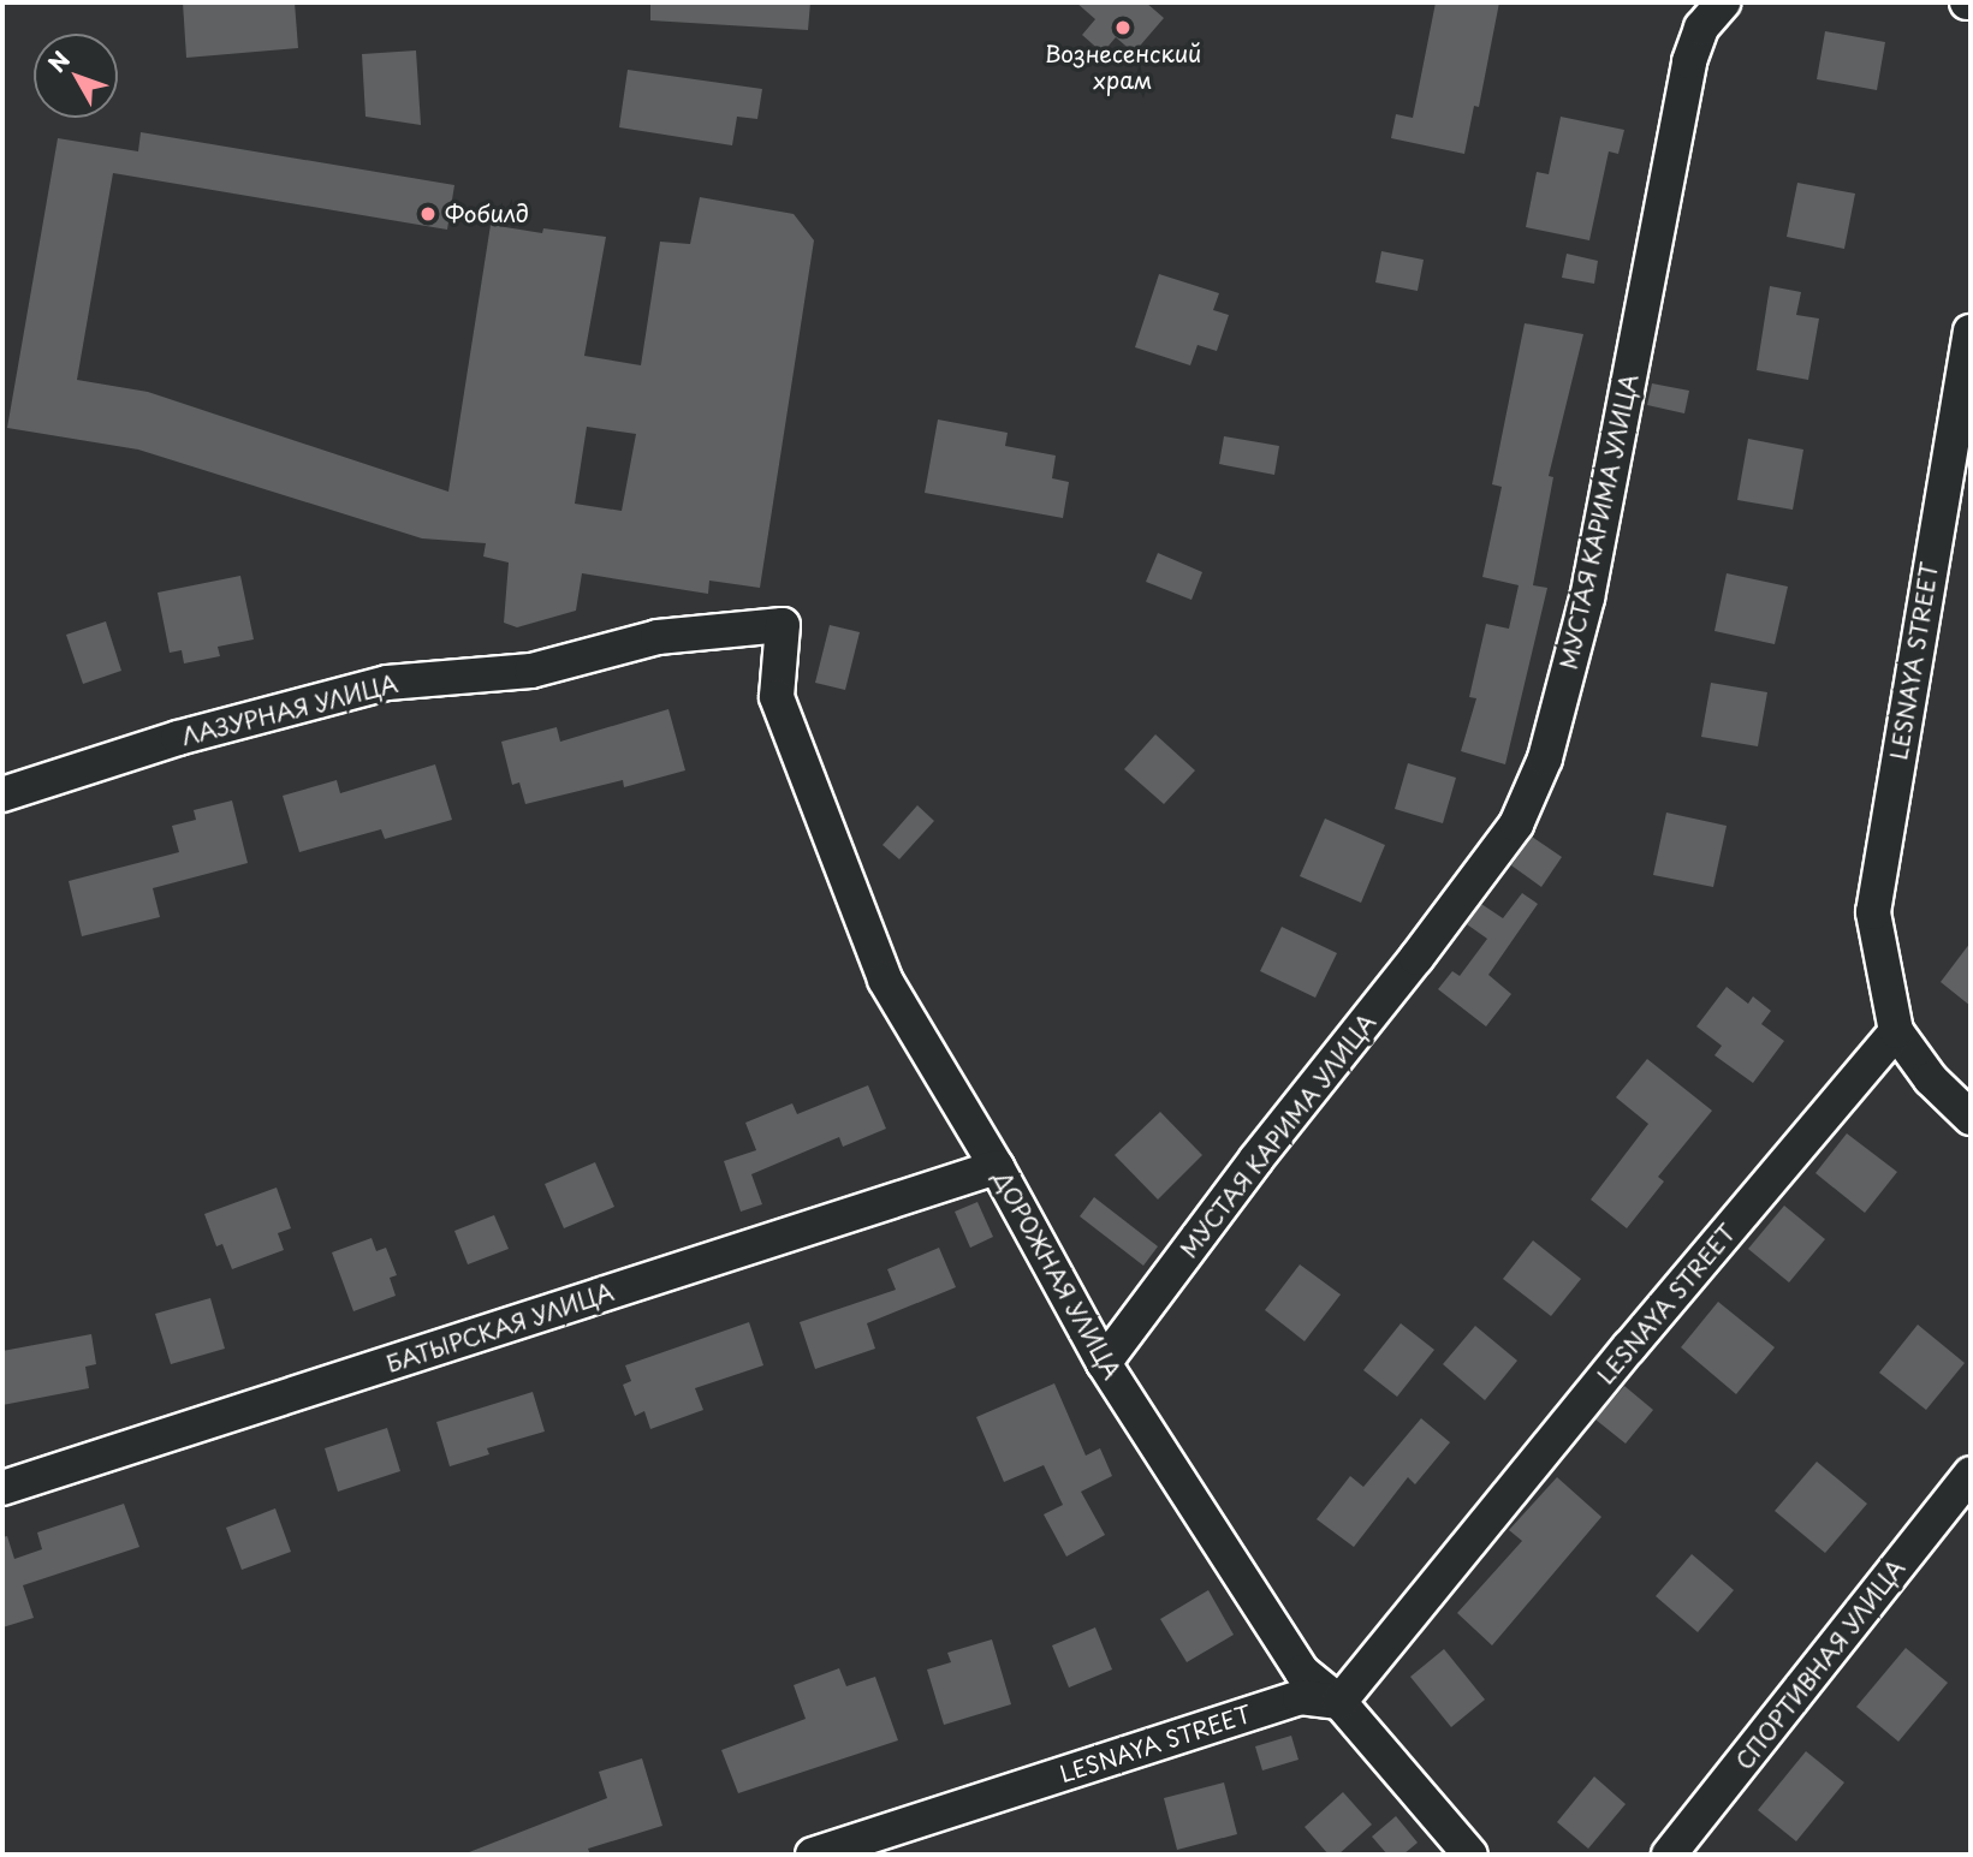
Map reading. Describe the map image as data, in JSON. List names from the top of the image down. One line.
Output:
{"streets":{"street":["МУСТАЯ КАРИМА УЛИЦА","LESNAYA STREET","ЛАЗУРНАЯ УЛИЦА","ДОРОЖНАЯ УЛИЦА","БАТЫРСКАЯ УЛИЦА","СПОРТИВНАЯ УЛИЦА"]},"crossings":[["МУСТАЯ КАРИМА УЛИЦА","ДОРОЖНАЯ УЛИЦА"],["LESNAYA STREET","ДОРОЖНАЯ УЛИЦА"],["ЛАЗУРНАЯ УЛИЦА","ДОРОЖНАЯ УЛИЦА"],["ДОРОЖНАЯ УЛИЦА","БАТЫРСКАЯ УЛИЦА"]],"places":["Вознесенский храм","Фобилд"],"north":"top left"}
